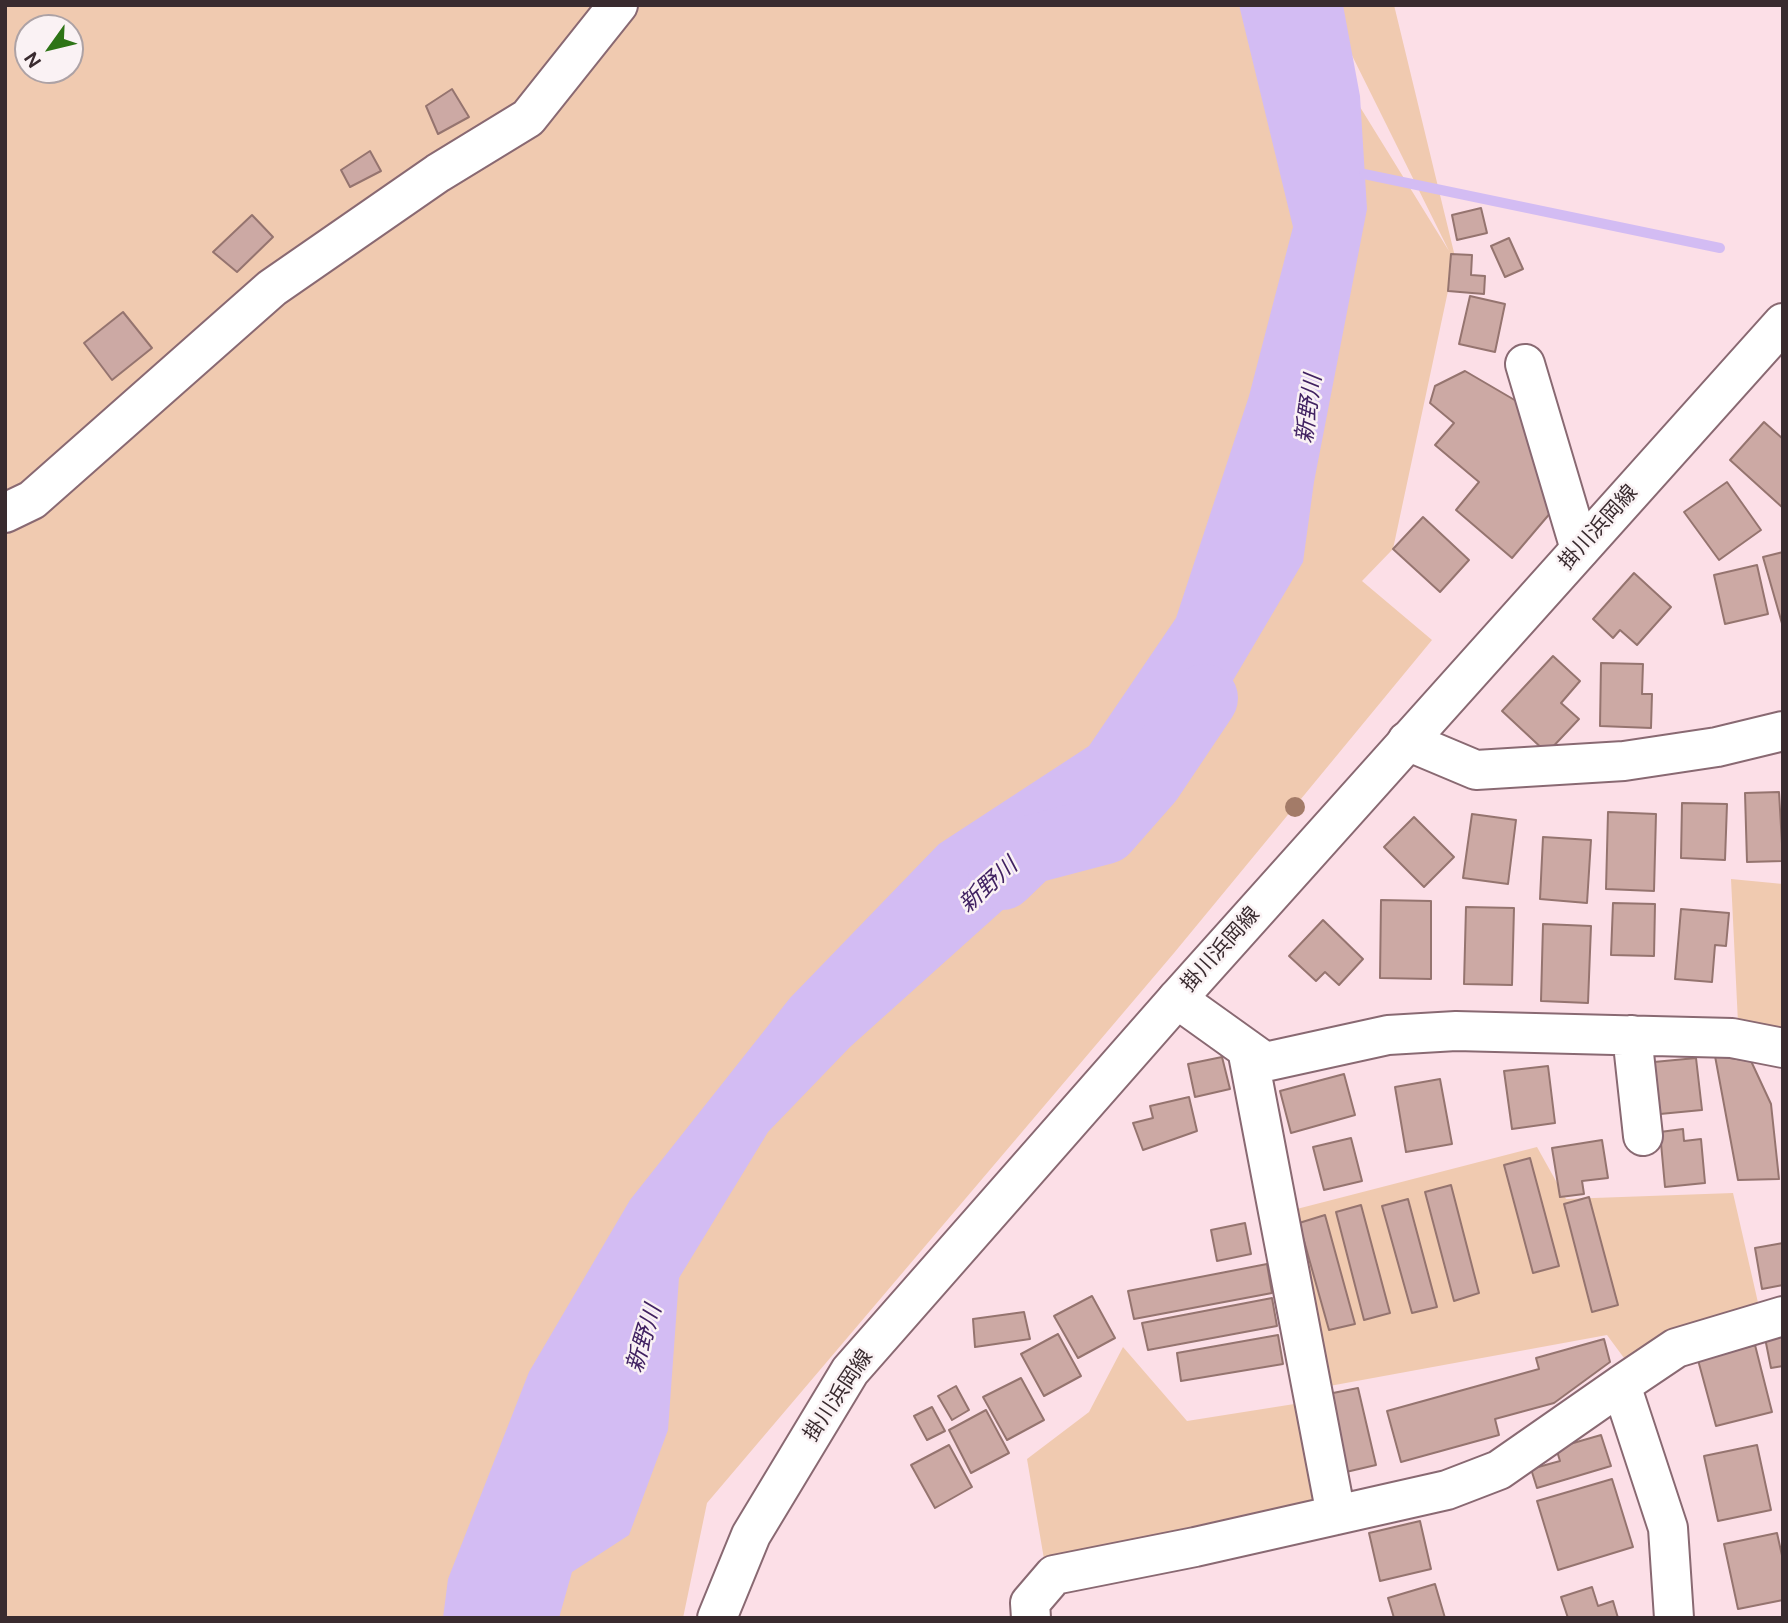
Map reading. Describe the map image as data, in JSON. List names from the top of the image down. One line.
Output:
{"streets":{"street":["掛川浜岡線"]},"water":["新野川"],"north":"bottom left"}
